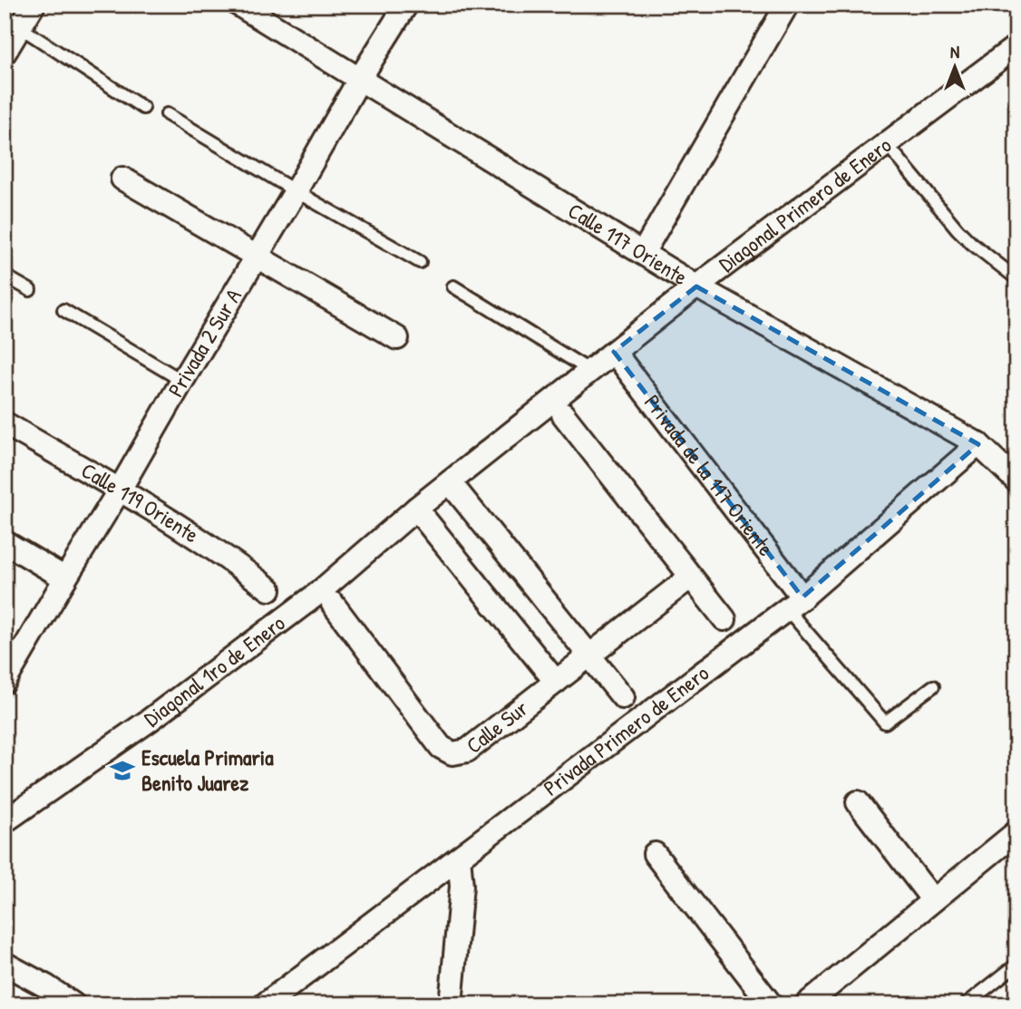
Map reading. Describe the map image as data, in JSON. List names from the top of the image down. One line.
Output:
{"streets":{"street":["Diagonal Primero de Enero","Calle 117 Oriente","Privada 2 Sur A","Privada de la 117 Oriente","Calle 119 Oriente","Diagonal 1ro de Enero","Calle Sur","Privada Primero de Enero"]},"crossings":[["Diagonal Primero de Enero","Calle 117 Oriente"],["Diagonal Primero de Enero","Privada de la 117 Oriente"],["Diagonal Primero de Enero","Diagonal 1ro de Enero"],["Calle 117 Oriente","Privada 2 Sur A"],["Calle 117 Oriente","Privada Primero de Enero"],["Privada 2 Sur A","Calle 119 Oriente"],["Privada de la 117 Oriente","Privada Primero de Enero"]],"places":{"school or university":["Escuela Primaria Benito Juarez"]},"north":"top"}
